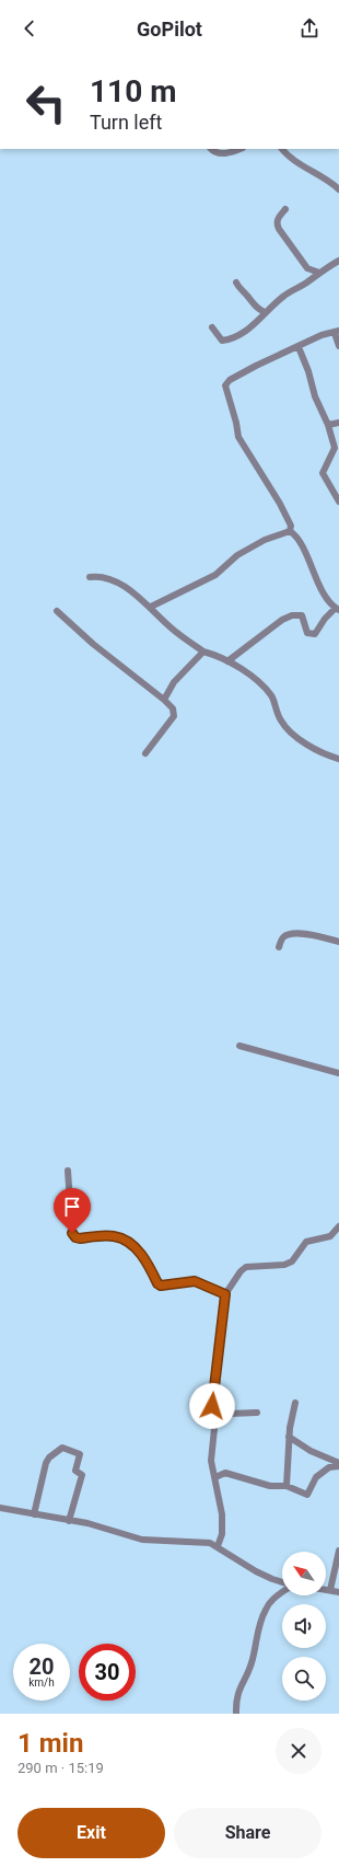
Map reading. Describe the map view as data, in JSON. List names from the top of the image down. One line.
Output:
{"north":"top left","page":{"header":"GoPilot","turn":["110 m","Turn left"],"speed":"20 km/h","limit":"30","heading":["1 min","290 m · 15:19"],"buttons":["Exit","Share"]}}
